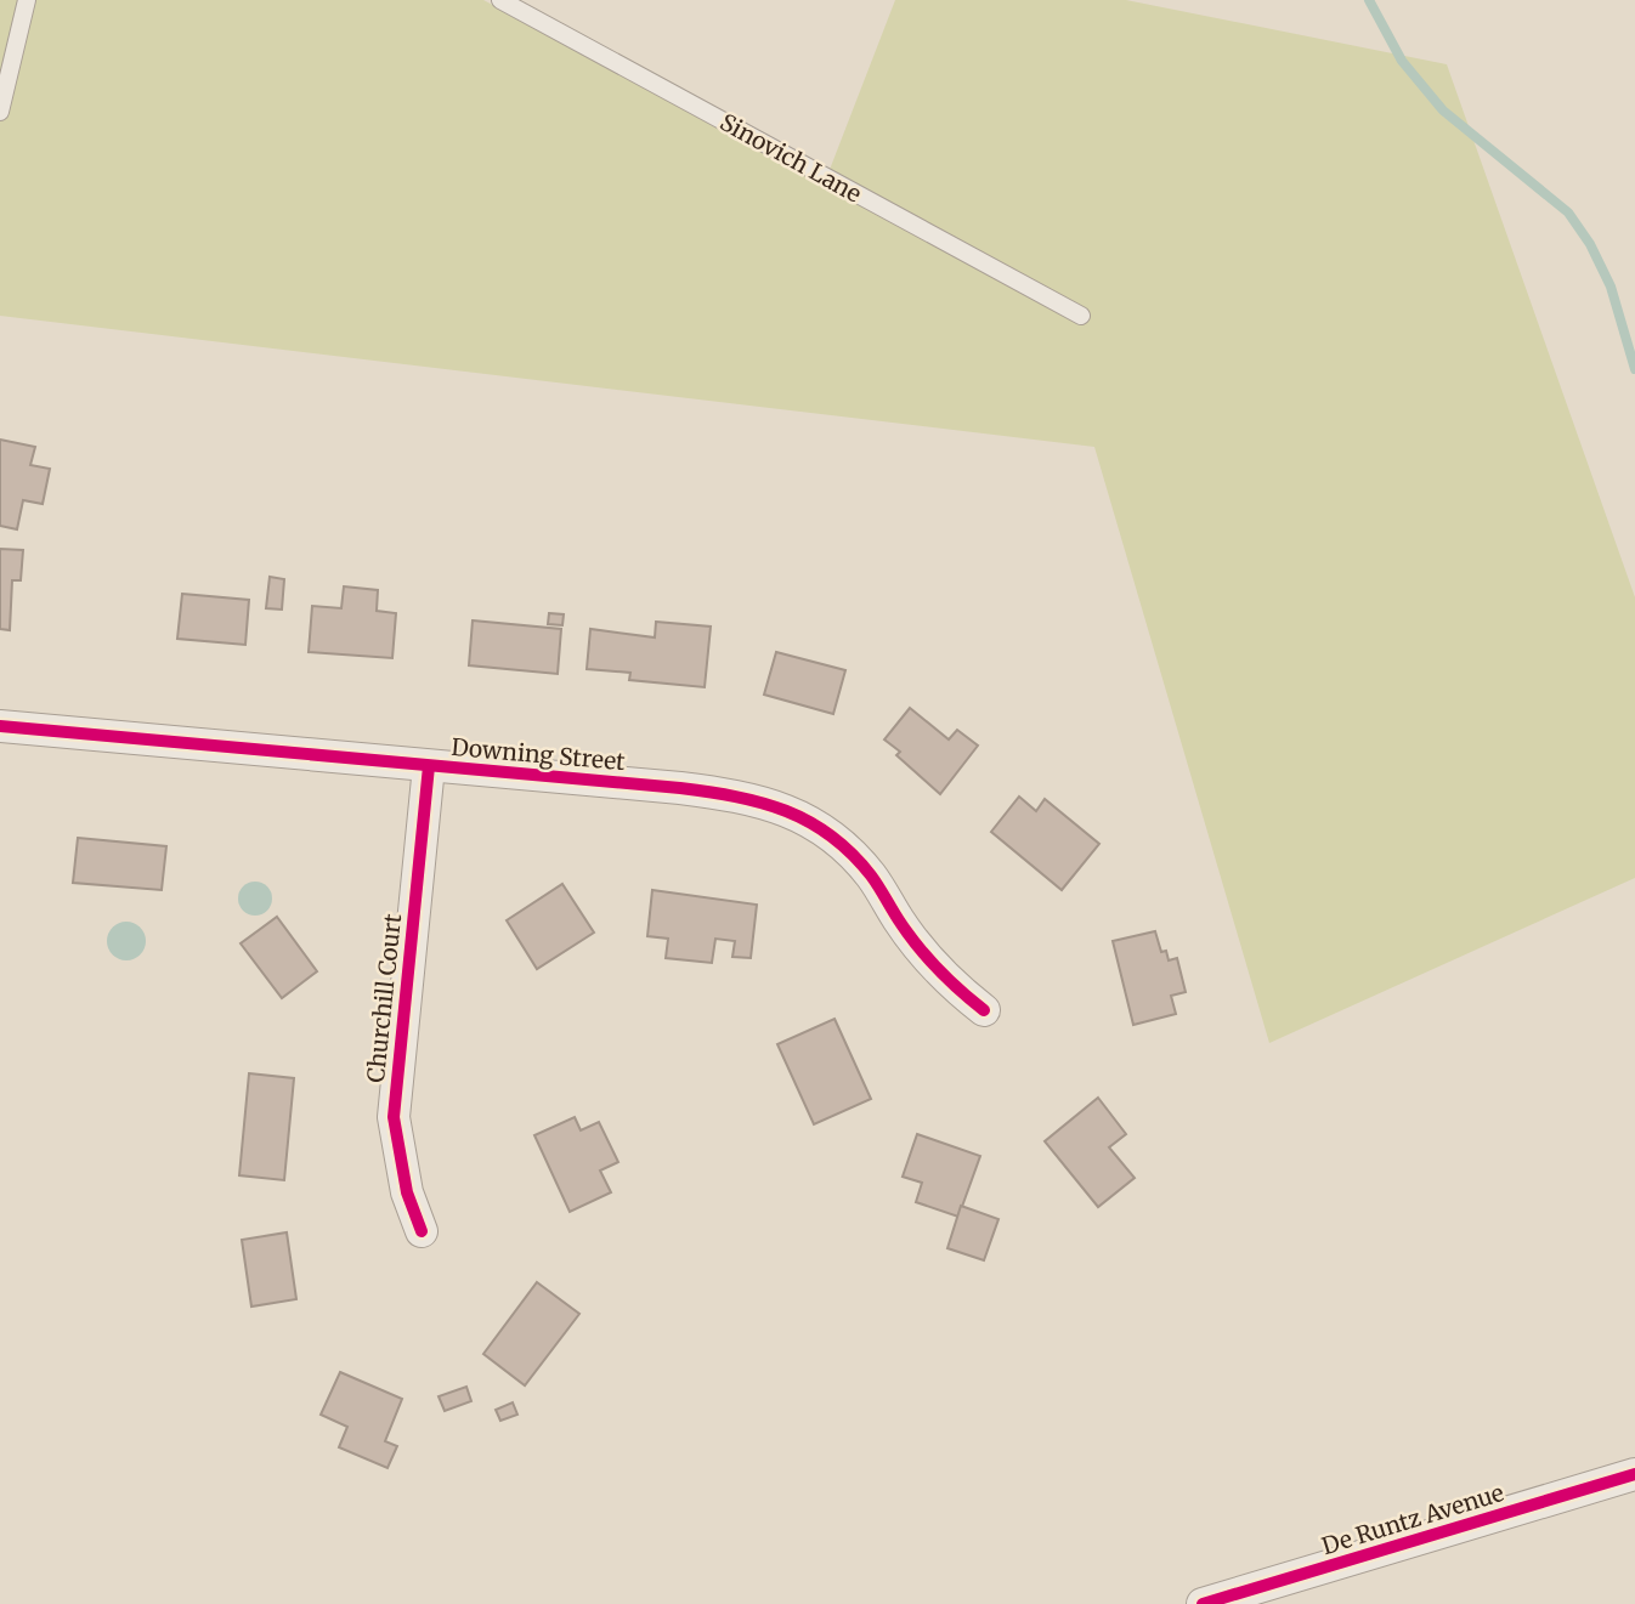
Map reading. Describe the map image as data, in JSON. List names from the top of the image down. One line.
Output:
{"streets":{"street":["Downing Street","Churchill Court","De Runtz Avenue"],"lane":["Sinovich Lane"]},"crossings":[["Downing Street","Churchill Court"]]}
